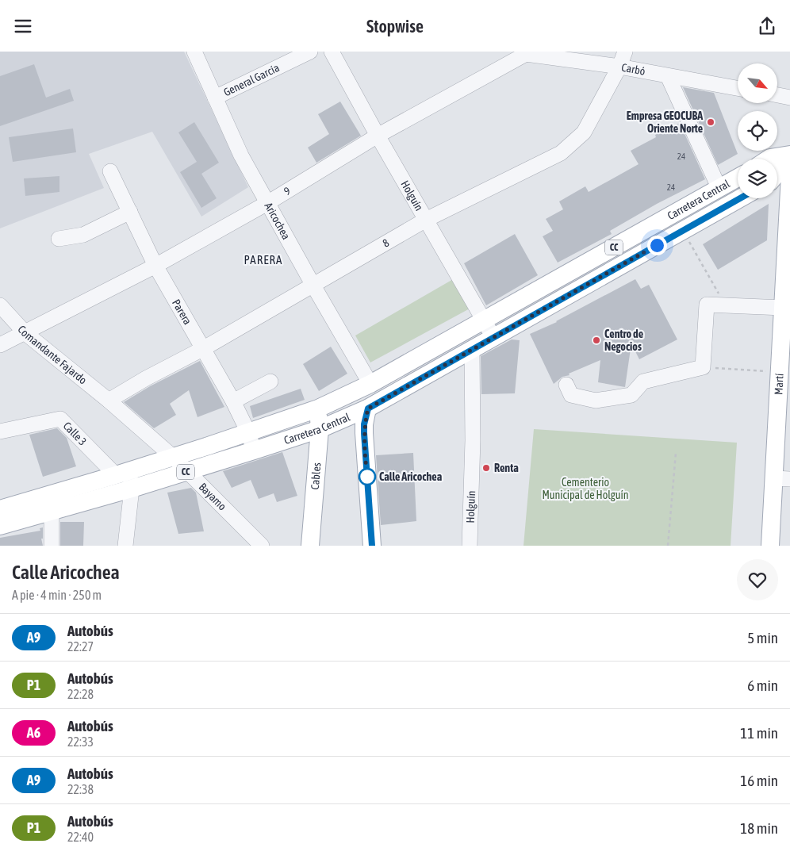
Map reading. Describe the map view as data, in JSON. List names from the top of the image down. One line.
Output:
{"streets":{"main road":["Carretera Central","CC","Martí","Cables"],"street":["Carbó","General García","9","Holguín","Aricochea","8","Parera","Comandante Fajardo","Calle 3","Bayamo"]},"crossings":[["Carbó","9"],["Carbó","8"],["General García","Aricochea"],["9","Holguín"],["9","Aricochea"],["9","Parera"],["9","Comandante Fajardo"],["Holguín","Carretera Central"],["Holguín","8"],["Carretera Central","Aricochea"],["Carretera Central","Parera"],["Carretera Central","Calle 3"],["Carretera Central","Cables"],["Carretera Central","Bayamo"],["Aricochea","8"],["8","Parera"],["8","Comandante Fajardo"],["8","Bayamo"],["Comandante Fajardo","Bayamo"]],"districts":["PARERA"],"parks":["Cementerio Municipal de Holguín"],"places":["Empresa GEOCUBA Oriente Norte","Centro de Negocios","Renta","Calle Aricochea"],"lines":["bus line A9"],"house_numbers":["24","24"],"north":"bottom right","page":{"header":"Stopwise","heading":["Calle Aricochea","A pie · 4 min · 250 m"],"list":[{"mark":"A9","name":"Autobús","note":"22:27","value":"5 min"},{"mark":"P1","name":"Autobús","note":"22:28","value":"6 min"},{"mark":"A6","name":"Autobús","note":"22:33","value":"11 min"},{"mark":"A9","name":"Autobús","note":"22:38","value":"16 min"},{"mark":"P1","name":"Autobús","note":"22:40","value":"18 min"}]}}
